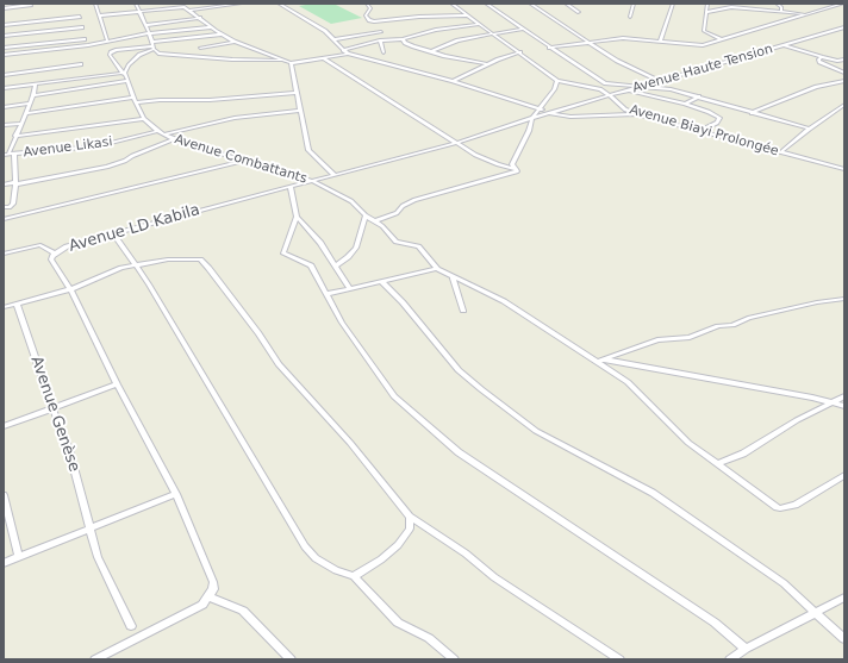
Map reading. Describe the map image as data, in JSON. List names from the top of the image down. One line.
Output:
{"streets":{"street":["Avenue Haute Tension","Avenue Biayi Prolongée","Avenue Likasi","Avenue Combattants","Avenue LD Kabila","Avenue Genèse"]},"crossings":[["Avenue Haute Tension","Avenue Biayi Prolongée"],["Avenue Haute Tension","Avenue LD Kabila"],["Avenue Likasi","Avenue Combattants"],["Avenue Combattants","Avenue LD Kabila"]]}
